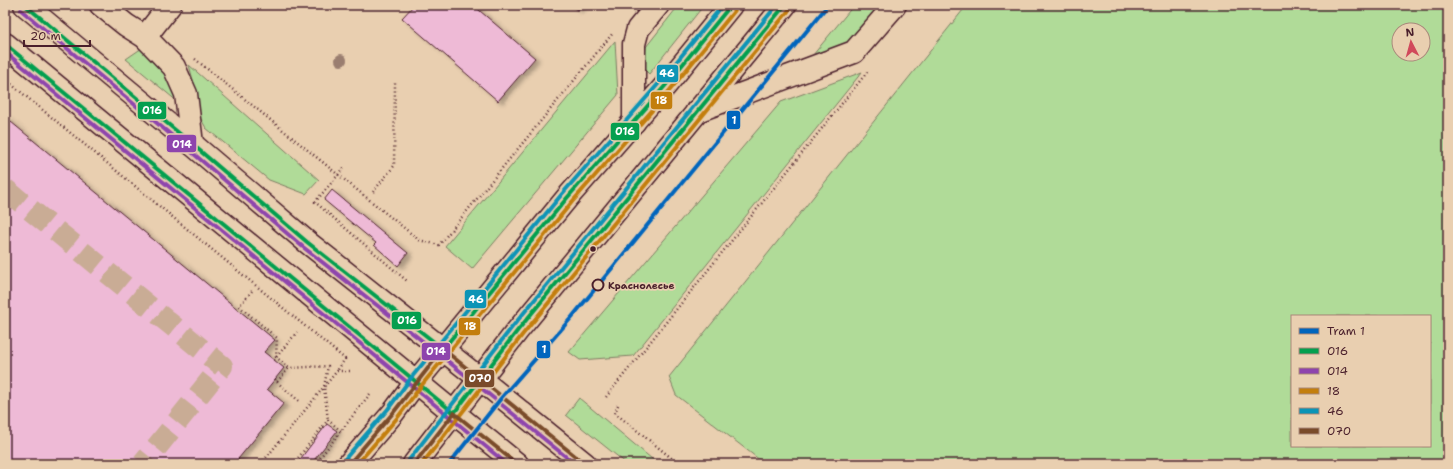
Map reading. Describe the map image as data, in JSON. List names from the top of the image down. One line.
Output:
{"places":["Краснолесье"],"lines":["tram line 1","transit line 016","transit line 46","transit line 18","transit line 014","transit line 070"],"legend":["Tram 1","016","014","18","46","070"],"scale_bar":"20 m","north":"top"}
